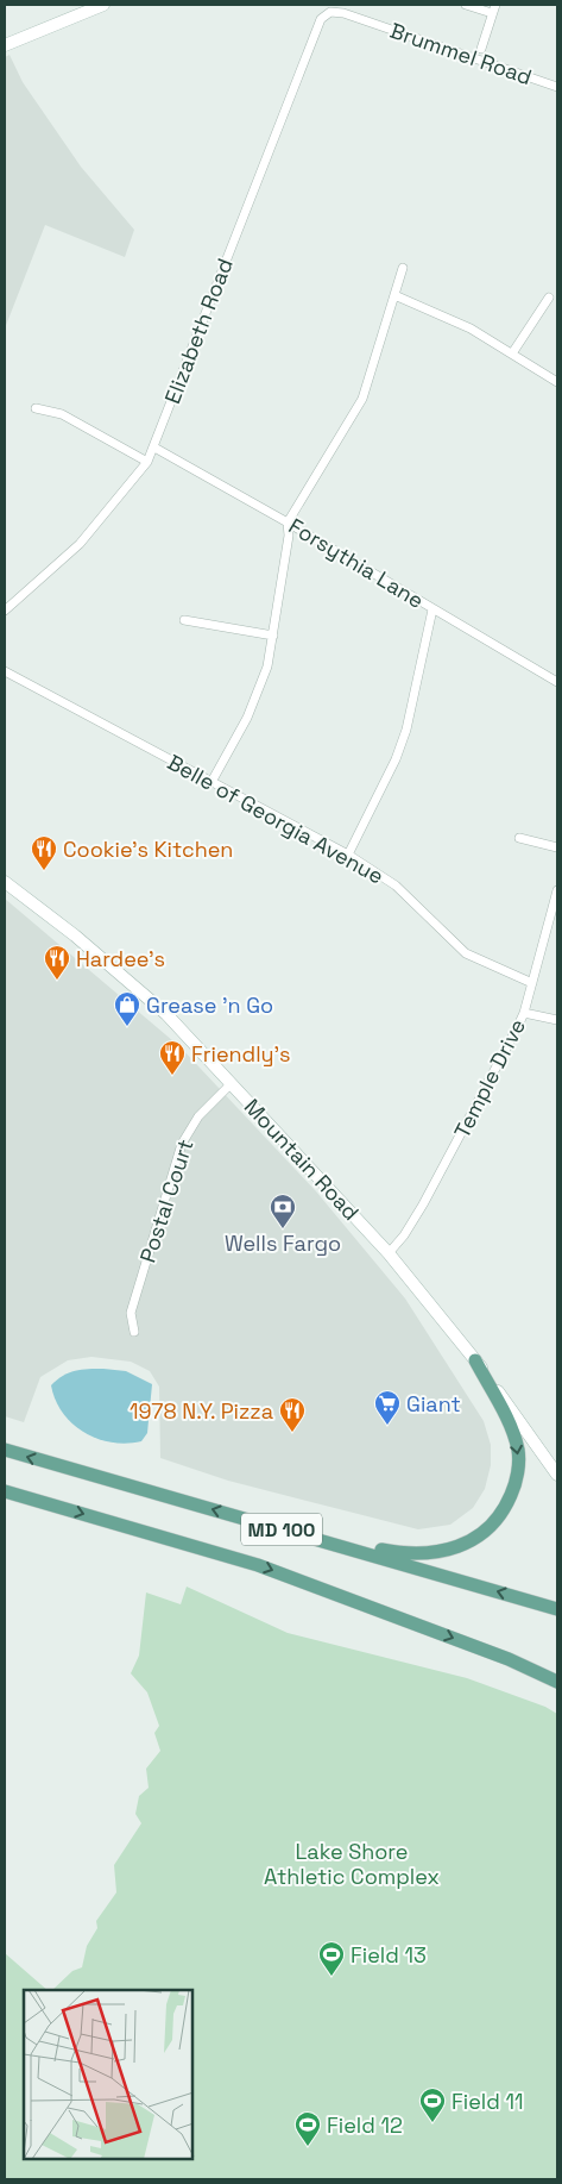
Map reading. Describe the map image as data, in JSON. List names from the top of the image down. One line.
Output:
{"streets":{"main road":["Mountain Road","MD 100"],"street":["Brummel Road","Elizabeth Road","Forsythia Lane","Belle of Georgia Avenue","Temple Drive","Postal Court"]},"crossings":[["Brummel Road","Elizabeth Road"],["Elizabeth Road","Forsythia Lane"],["Belle of Georgia Avenue","Temple Drive"],["Temple Drive","Mountain Road"],["Mountain Road","Postal Court"]],"parks":["Lake Shore Athletic Complex"],"places":{"restaurant":["Cookie's Kitchen","Hardee's","Friendly's","1978 N.Y. Pizza"],"shop":["Grease 'n Go"],"bank":["Wells Fargo"],"supermarket":["Giant"],"sports":["Field 13","Field 11","Field 12"]}}
